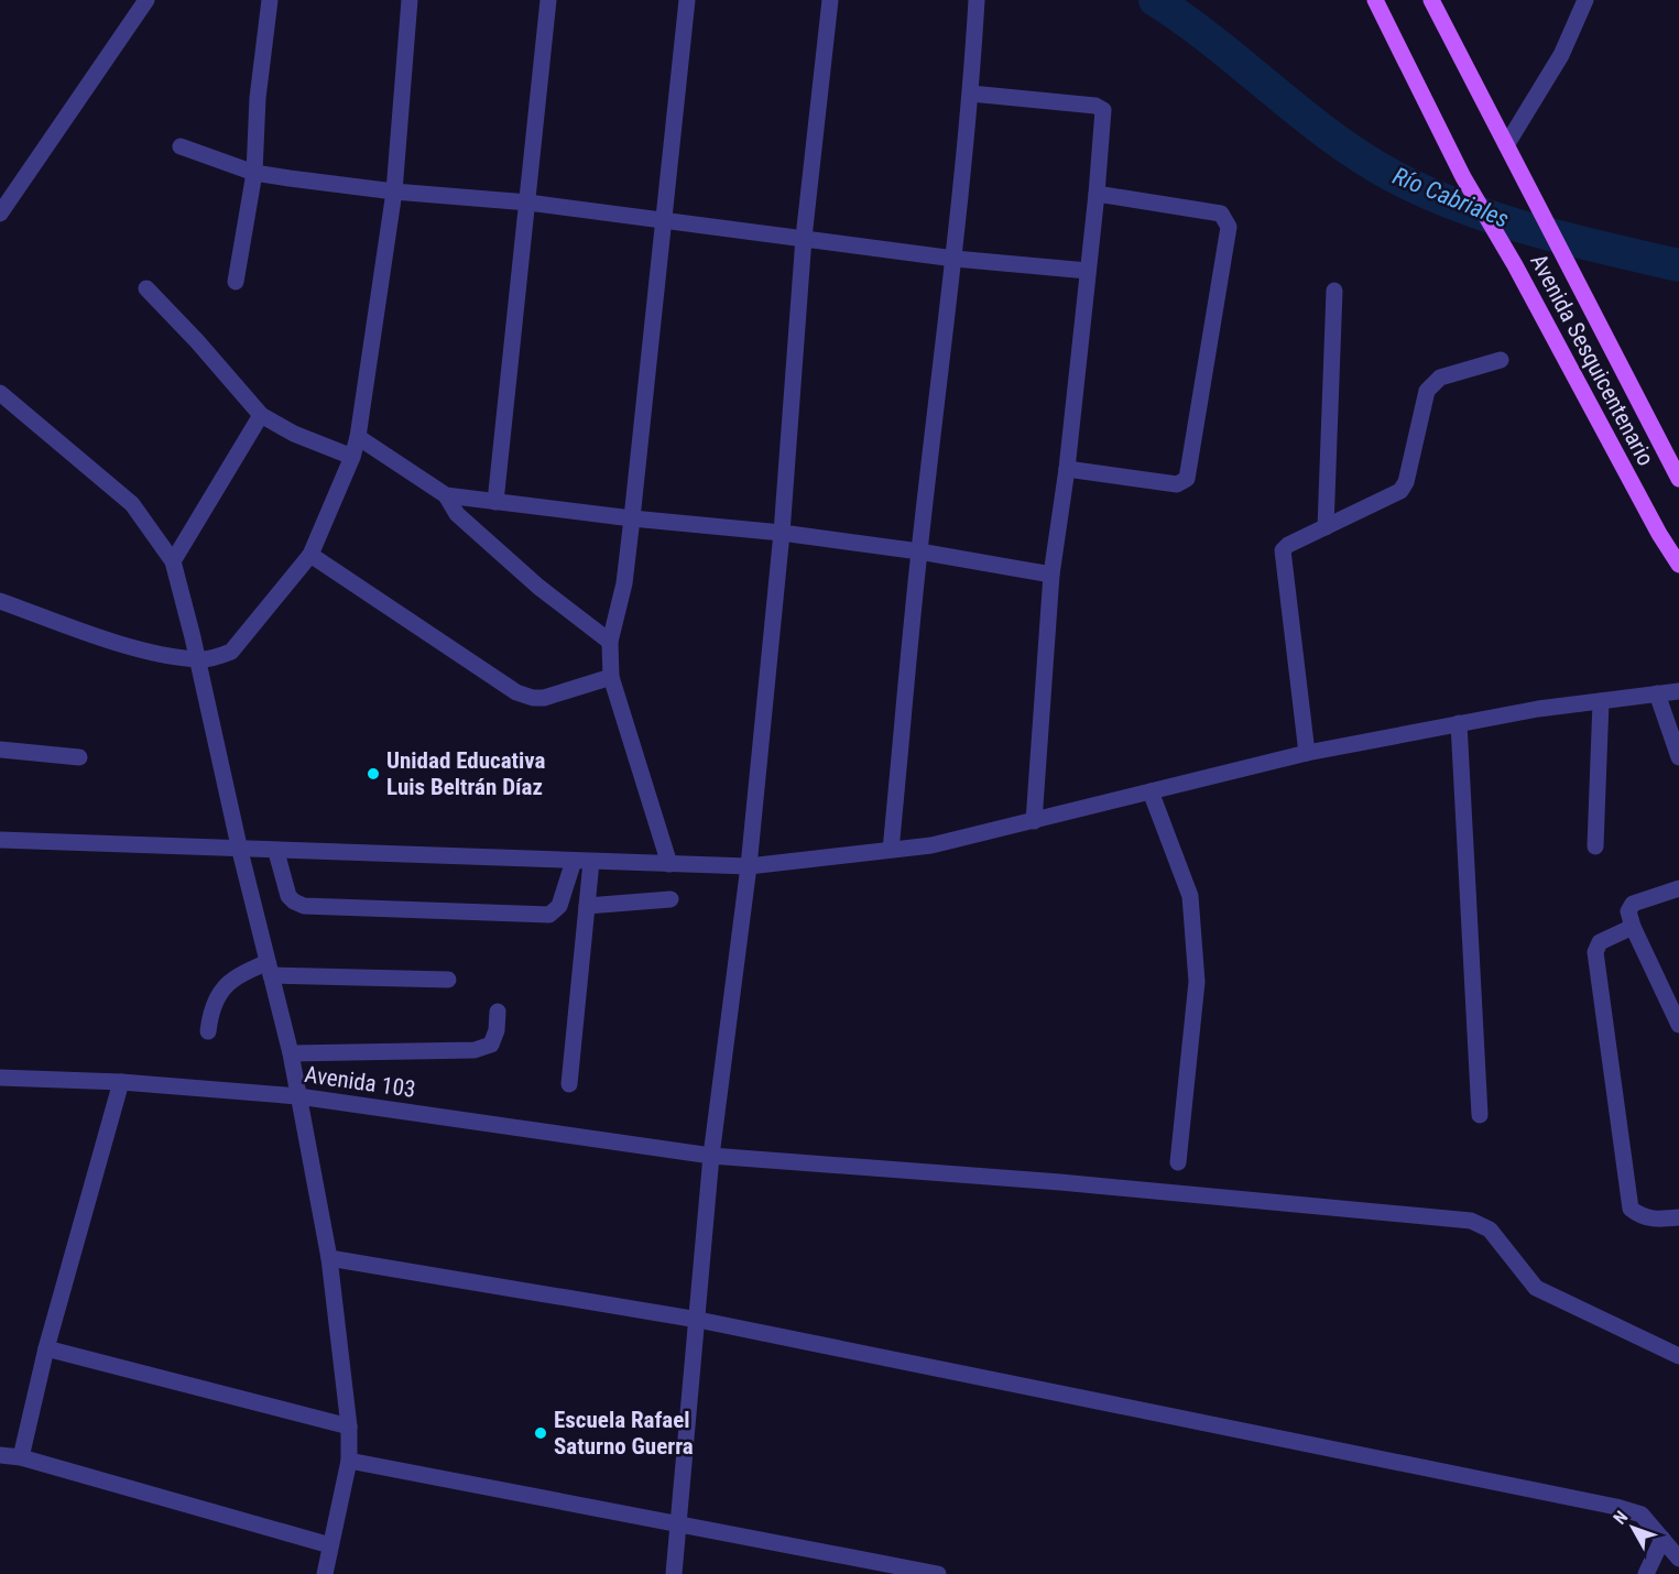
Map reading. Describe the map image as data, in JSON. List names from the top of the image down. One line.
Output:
{"streets":{"main road":["Avenida Sesquicentenario"],"street":["Avenida 103"]},"water":["Río Cabriales"],"places":["Unidad Educativa Luis Beltrán Díaz","Escuela Rafael Saturno Guerra"],"north":"top left"}
